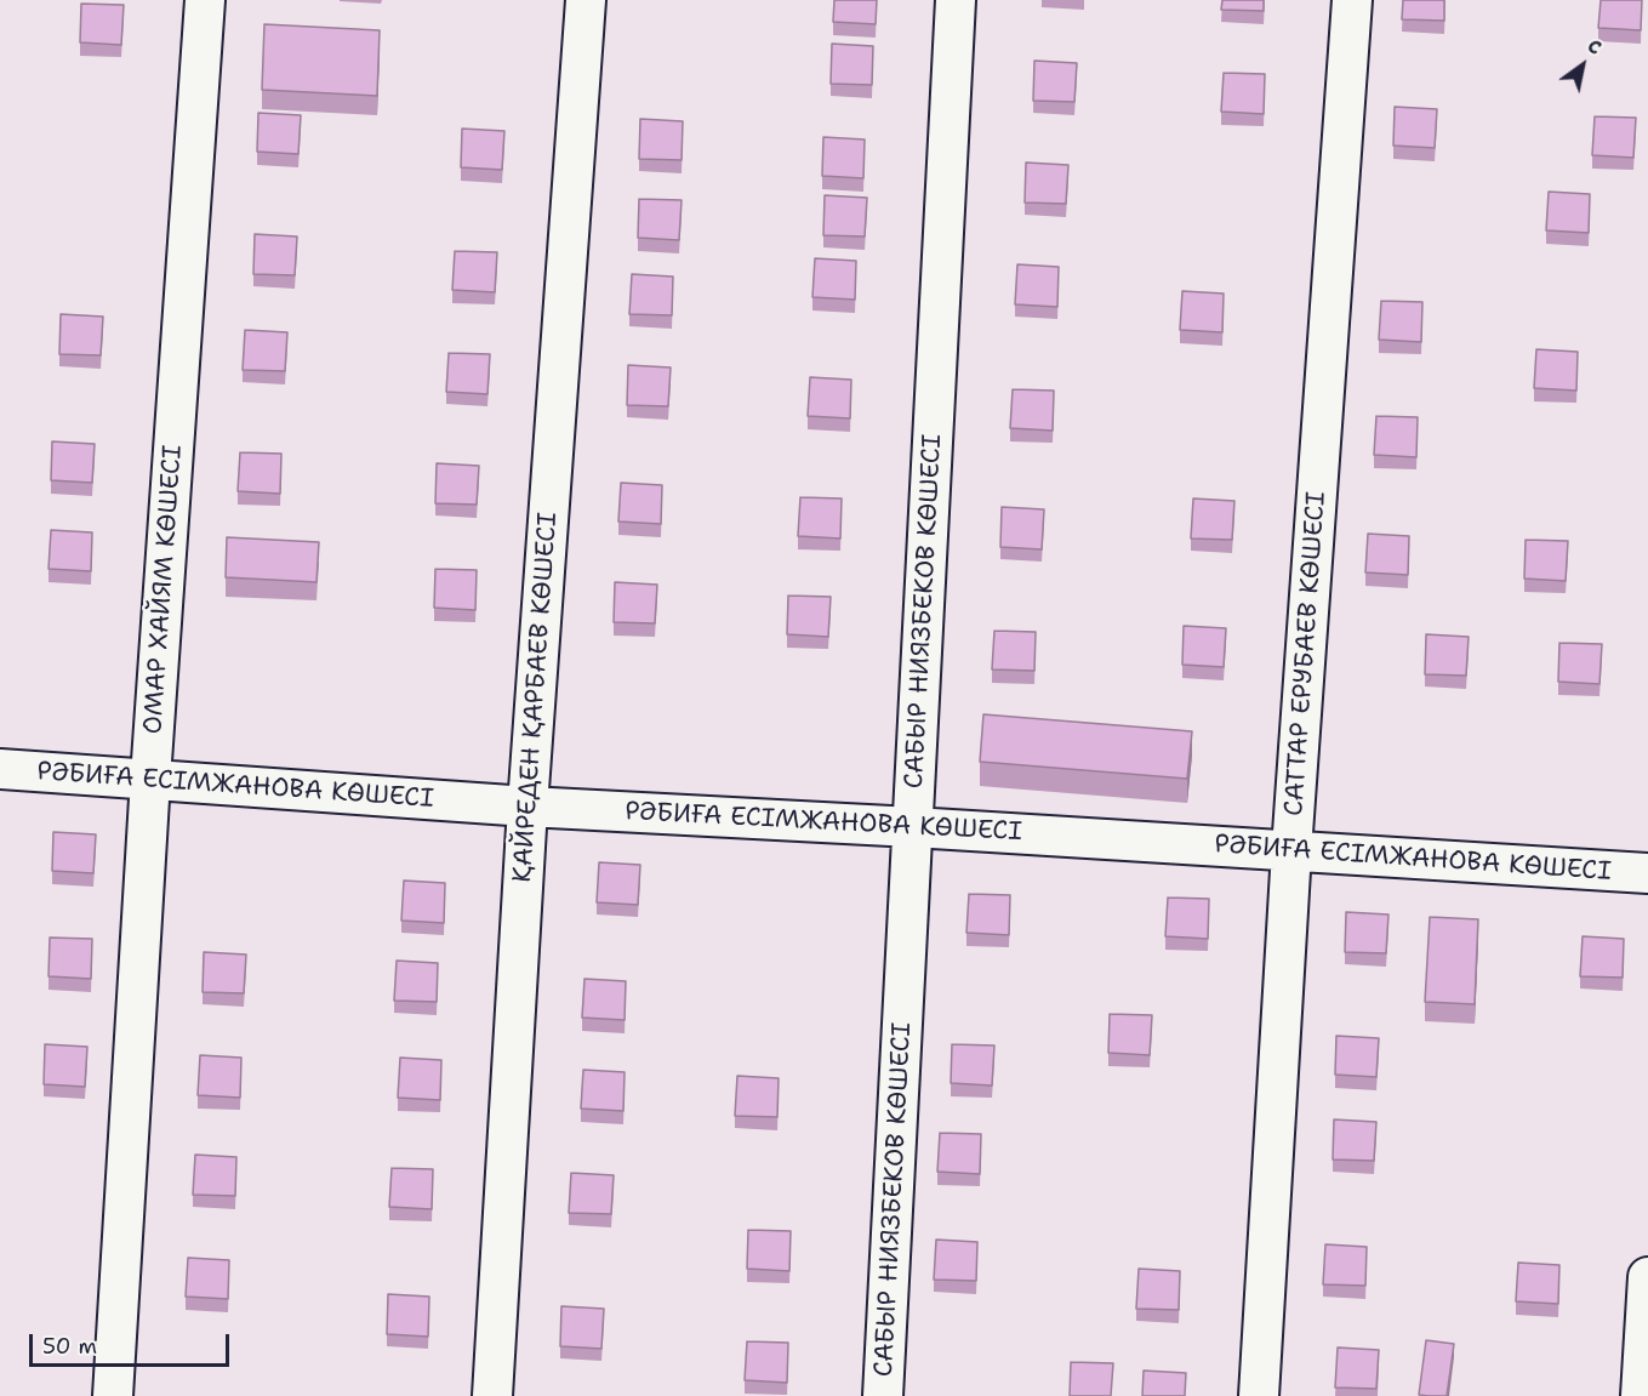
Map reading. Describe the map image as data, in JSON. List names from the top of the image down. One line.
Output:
{"streets":{"street":["ОМАР ХАЙЯМ КӨШЕСІ","САБЫР НИЯЗБЕКОВ КӨШЕСІ","САТТАР ЕРУБАЕВ КӨШЕСІ","ҚАЙРЕДЕН ҚАРБАЕВ КӨШЕСІ","РӘБИҒА ЕСІМЖАНОВА КӨШЕСІ"]},"crossings":[["ОМАР ХАЙЯМ КӨШЕСІ","РӘБИҒА ЕСІМЖАНОВА КӨШЕСІ"],["САБЫР НИЯЗБЕКОВ КӨШЕСІ","РӘБИҒА ЕСІМЖАНОВА КӨШЕСІ"],["САТТАР ЕРУБАЕВ КӨШЕСІ","РӘБИҒА ЕСІМЖАНОВА КӨШЕСІ"],["ҚАЙРЕДЕН ҚАРБАЕВ КӨШЕСІ","РӘБИҒА ЕСІМЖАНОВА КӨШЕСІ"]],"scale_bar":"50 m","north":"top right"}
